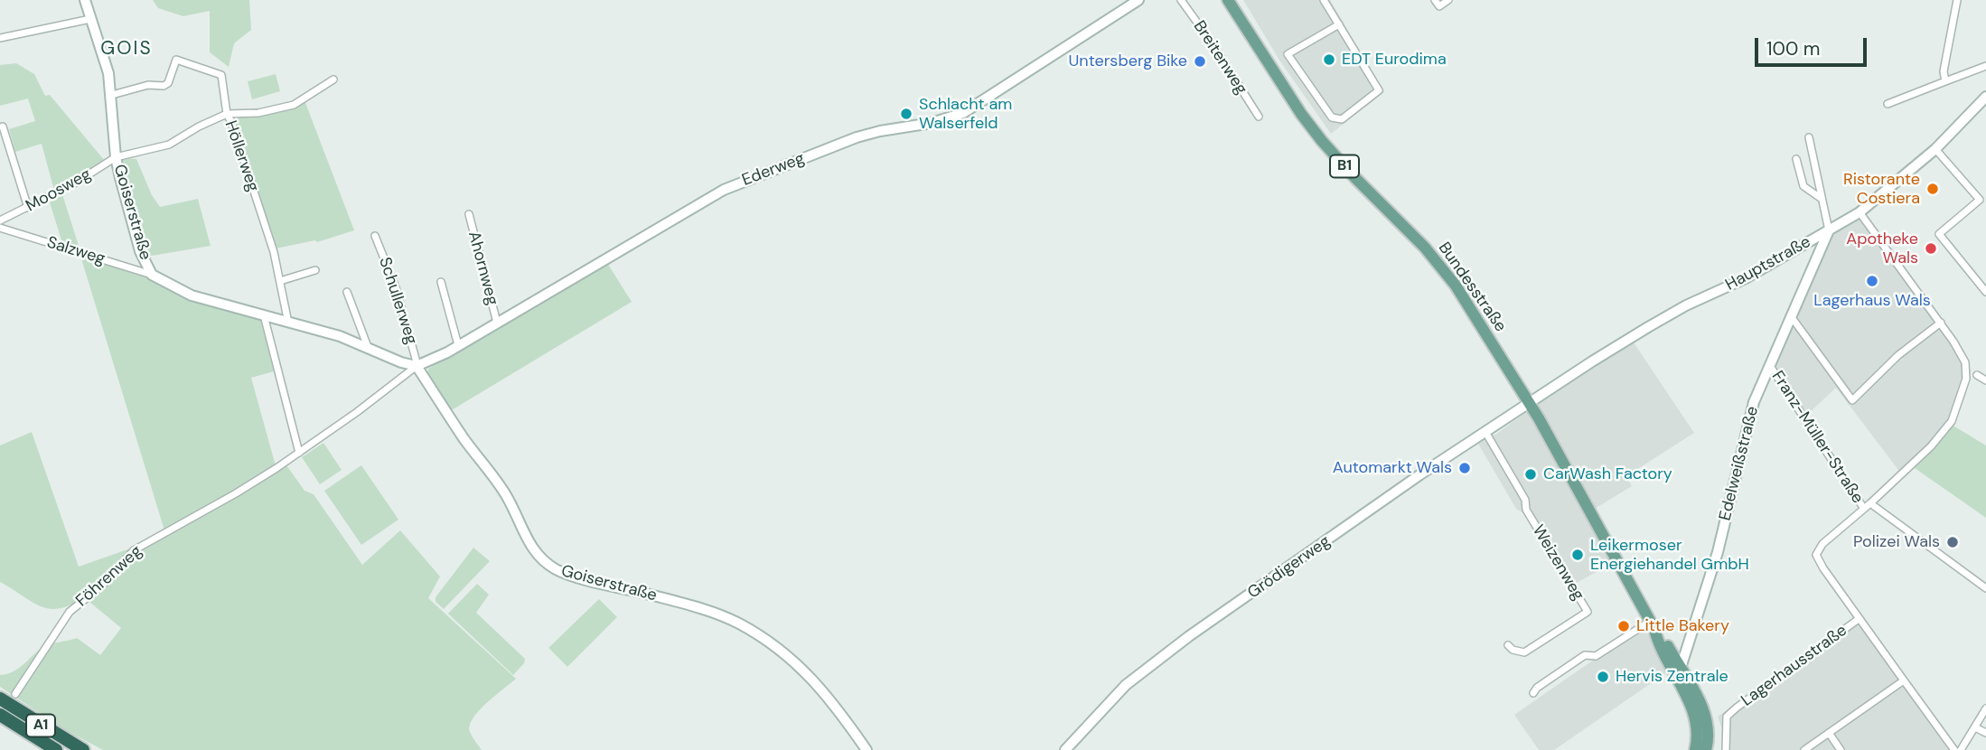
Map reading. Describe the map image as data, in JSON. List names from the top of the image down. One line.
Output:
{"streets":{"highway":["A1"],"main road":["B1","Bundesstraße"],"street":["Breitenweg","Höllerweg","Ederweg","Moosweg","Goiserstraße","Salzweg","Hauptstraße","Ahornweg","Schullerweg","Franz-Müller-Straße","Edelweißstraße","Weizenweg","Grödigerweg","Föhrenweg","Lagerhausstraße"]},"crossings":[["Höllerweg","Moosweg"],["Höllerweg","Goiserstraße"],["Ederweg","Goiserstraße"],["Ederweg","Ahornweg"],["Ederweg","Schullerweg"],["Ederweg","Föhrenweg"],["Moosweg","Goiserstraße"],["Goiserstraße","Salzweg"],["Goiserstraße","Schullerweg"],["Goiserstraße","Föhrenweg"],["Hauptstraße","Bundesstraße"],["Hauptstraße","Edelweißstraße"],["Hauptstraße","Grödigerweg"],["Hauptstraße","Lagerhausstraße"],["Bundesstraße","Edelweißstraße"],["Bundesstraße","Grödigerweg"],["Schullerweg","Föhrenweg"],["Franz-Müller-Straße","Edelweißstraße"],["Franz-Müller-Straße","Lagerhausstraße"],["Weizenweg","Grödigerweg"]],"districts":["GOIS"],"places":["EDT Eurodima","Untersberg Bike","Schlacht am Walserfeld","Ristorante Costiera","Apotheke Wals","Lagerhaus Wals","Automarkt Wals","CarWash Factory","Polizei Wals","Leikermoser Energiehandel GmbH","Little Bakery","Hervis Zentrale"],"scale_bar":"100 m"}
